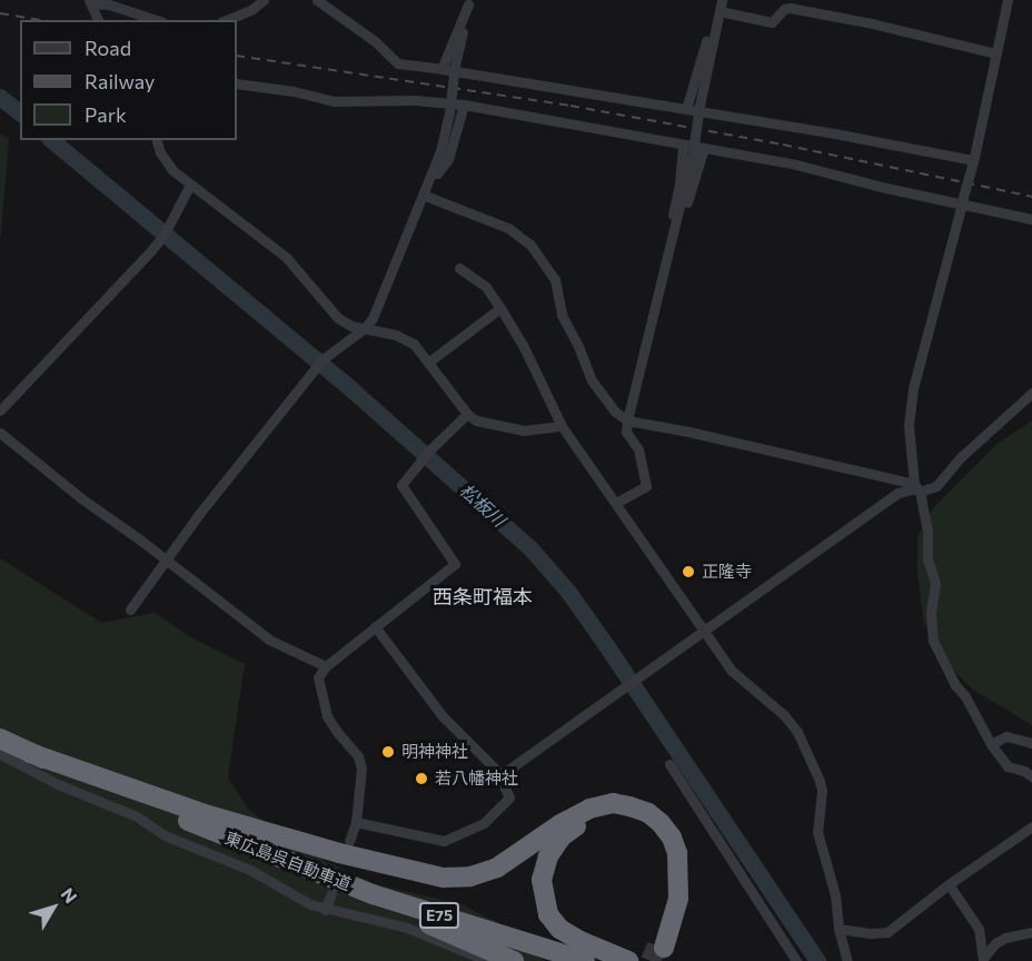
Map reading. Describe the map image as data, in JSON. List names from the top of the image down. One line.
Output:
{"streets":{"highway":["東広島呉自動車道","E75"]},"districts":["西条町福本"],"water":["松板川"],"places":["正隆寺","明神神社","若八幡神社"],"legend":["Road","Railway","Park"],"north":"top right"}
